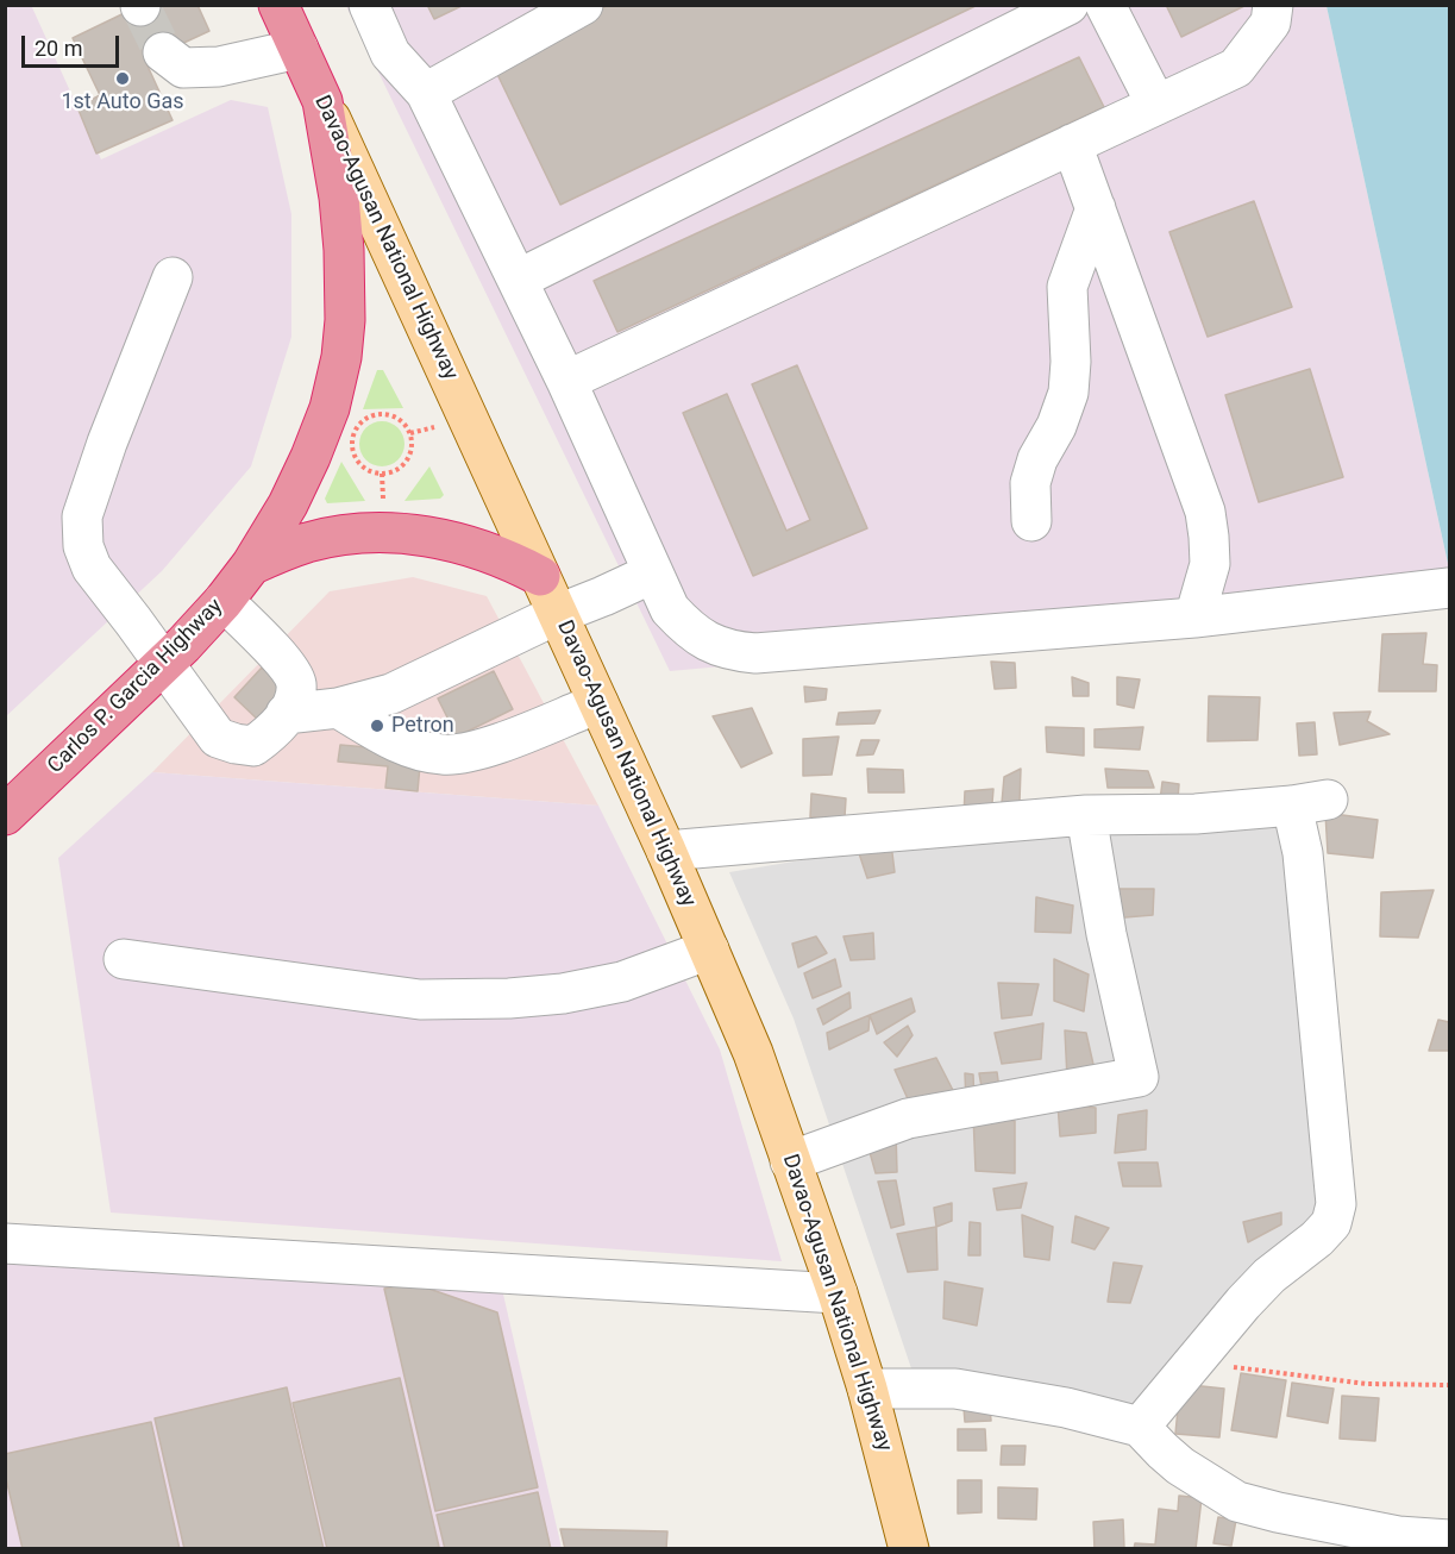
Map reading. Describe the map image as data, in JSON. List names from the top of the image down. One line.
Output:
{"streets":{"highway":["Davao-Agusan National Highway","Carlos P. Garcia Highway"]},"crossings":[["Davao-Agusan National Highway","Carlos P. Garcia Highway"]],"places":["1st Auto Gas","Petron"],"scale_bar":"20 m"}
